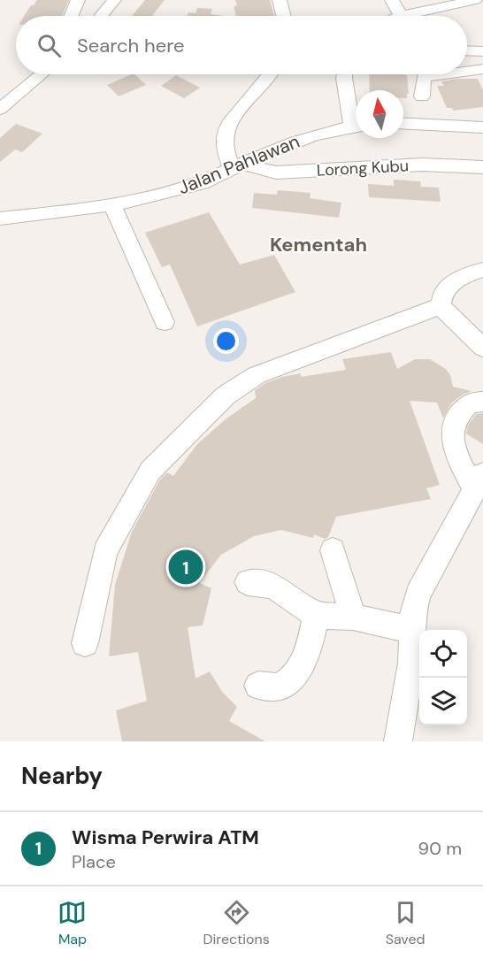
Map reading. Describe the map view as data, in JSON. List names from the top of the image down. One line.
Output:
{"streets":{"street":["Jalan Pahlawan","Lorong Kubu"]},"crossings":[["Jalan Pahlawan","Lorong Kubu"]],"districts":["Kementah"],"north":"top","page":{"search":"Search here","pins":"1","heading":"Nearby","list":[{"mark":"1","name":"Wisma Perwira ATM","note":"Place","value":"90 m"}],"nav":["Map","Directions","Saved"]}}
